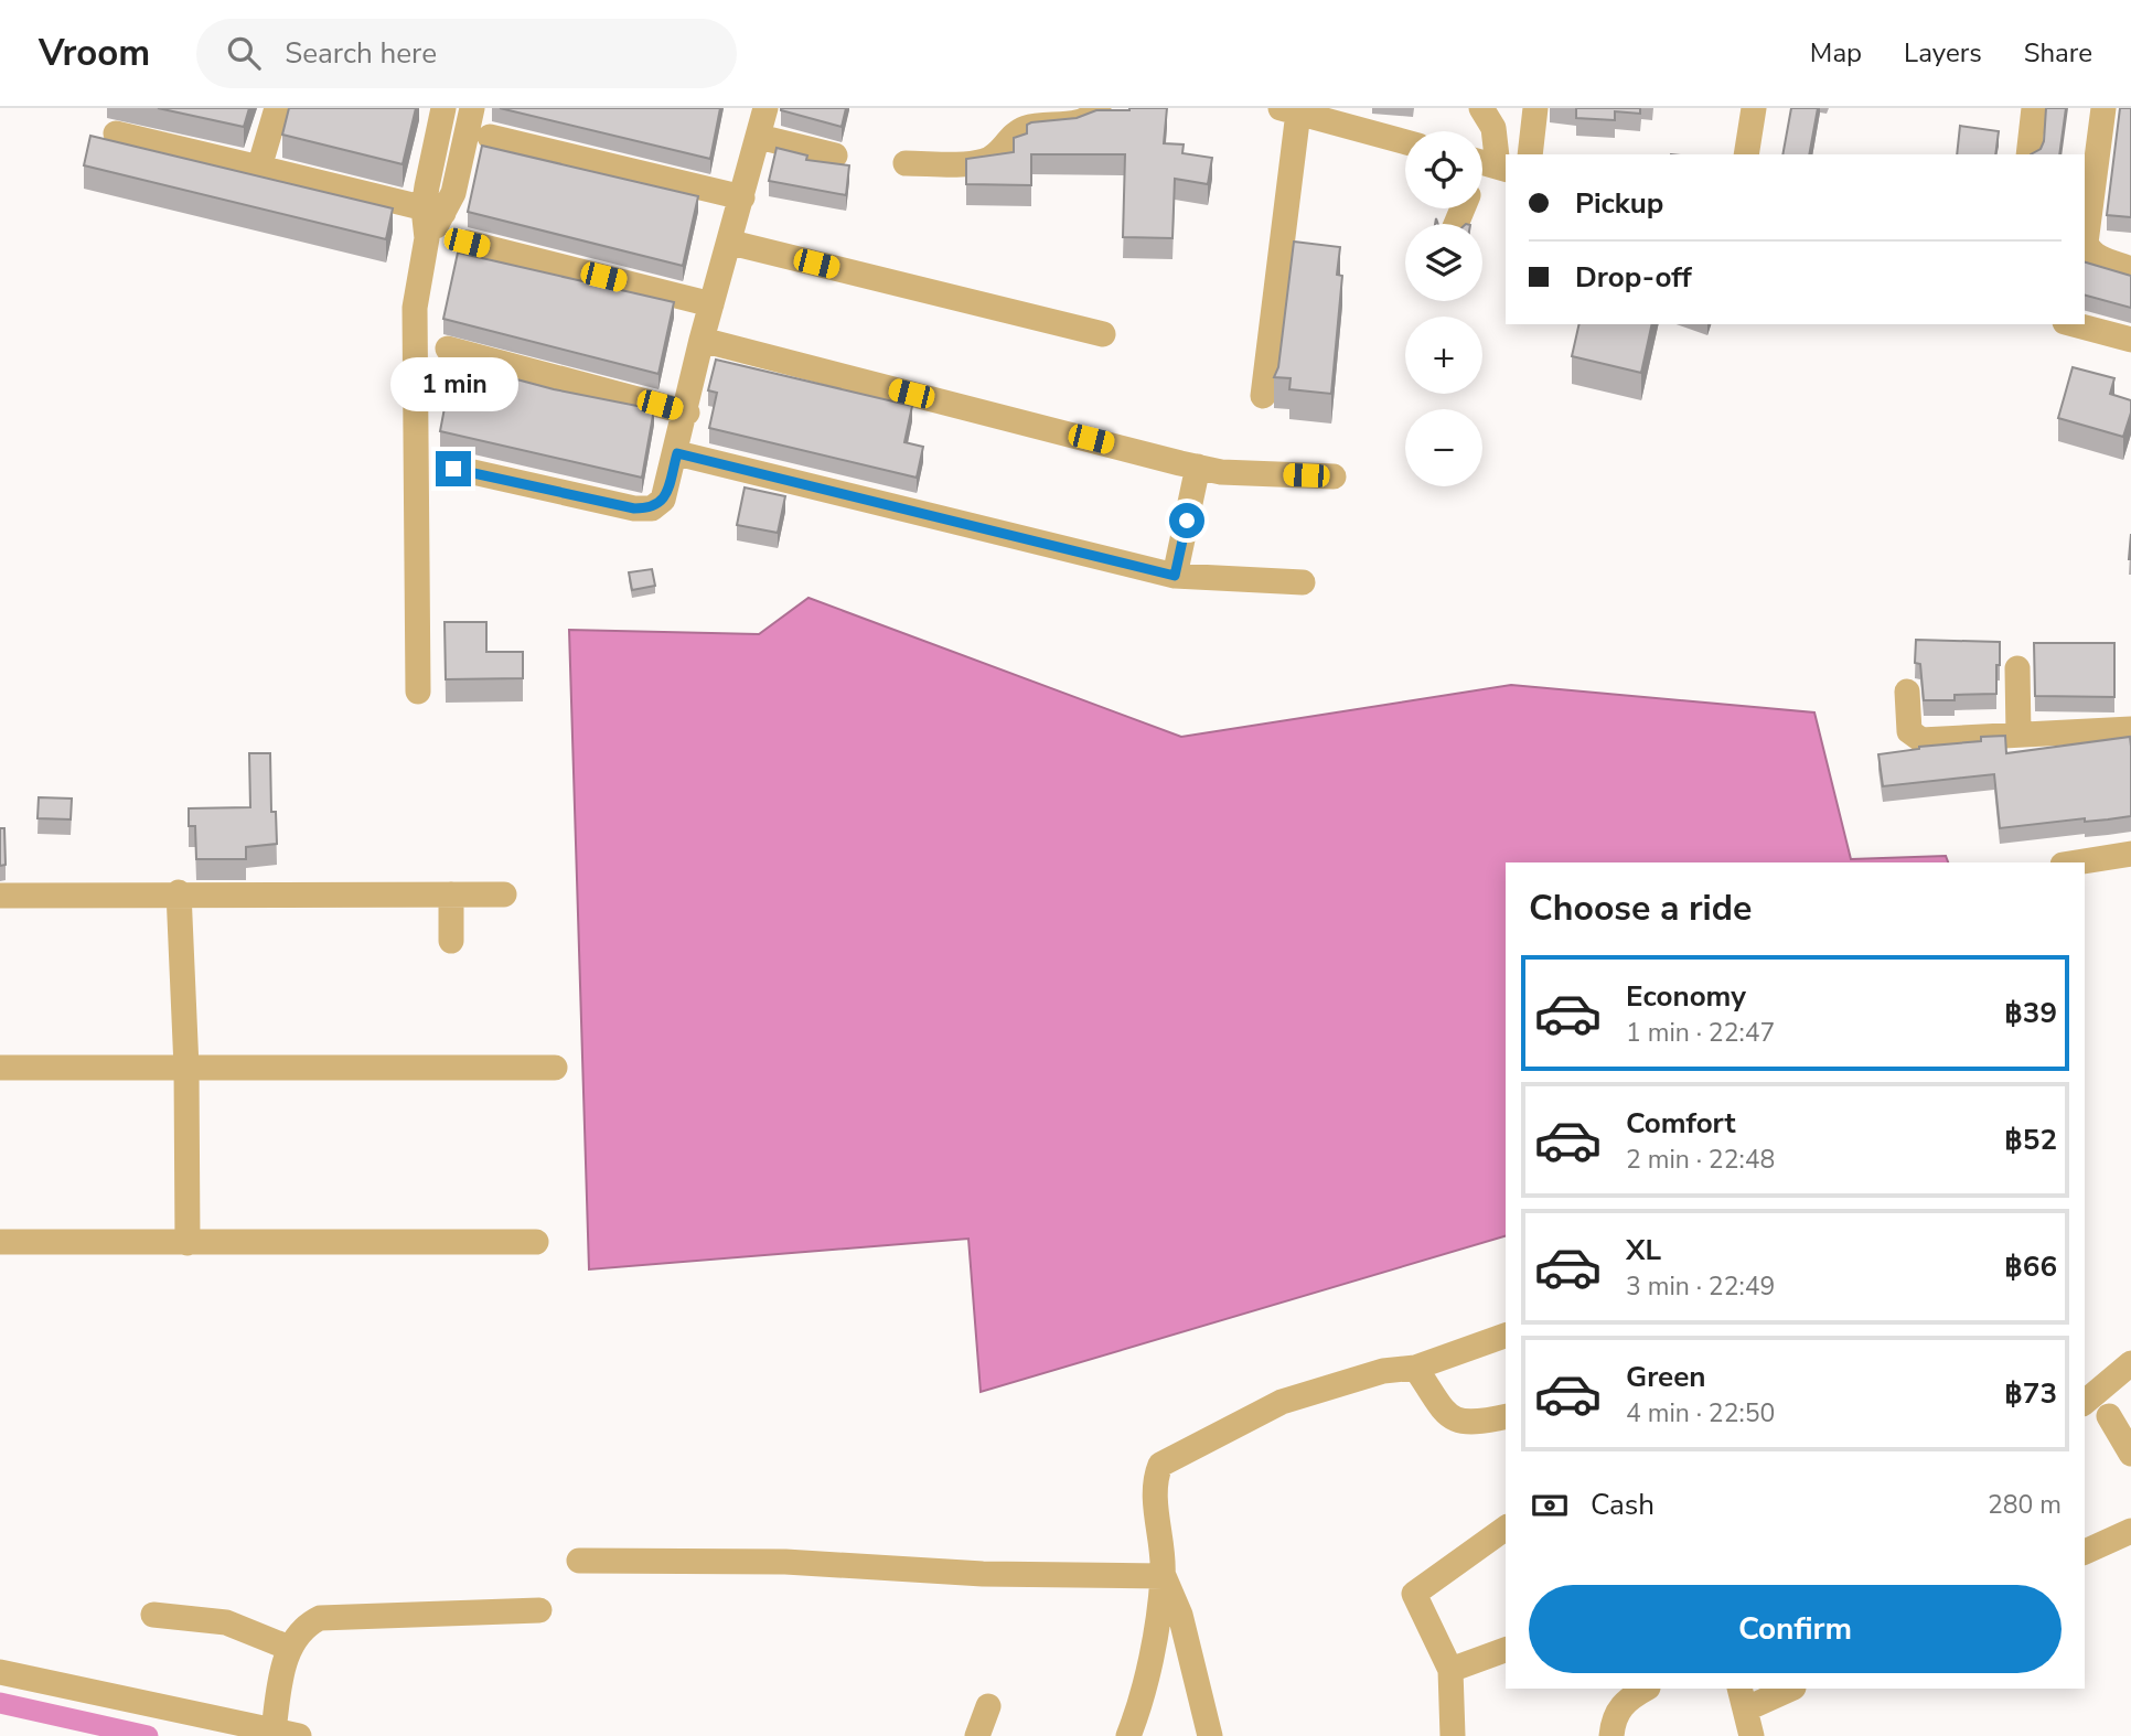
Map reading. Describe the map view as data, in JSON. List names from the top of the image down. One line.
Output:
{"page":{"header":"Vroom","search":"Search here","nav":["Map","Layers","Share"],"map_buttons":["+","−"],"banner":["Pickup","Drop-off"],"bubble":"1 min","heading":"Choose a ride","list":[{"name":"Economy","note":"1 min · 22:47","value":"฿39"},{"name":"Comfort","note":"2 min · 22:48","value":"฿52"},{"name":"XL","note":"3 min · 22:49","value":"฿66"},{"name":"Green","note":"4 min · 22:50","value":"฿73"}],"pay":["Cash","280 m"],"buttons":"Confirm"}}
